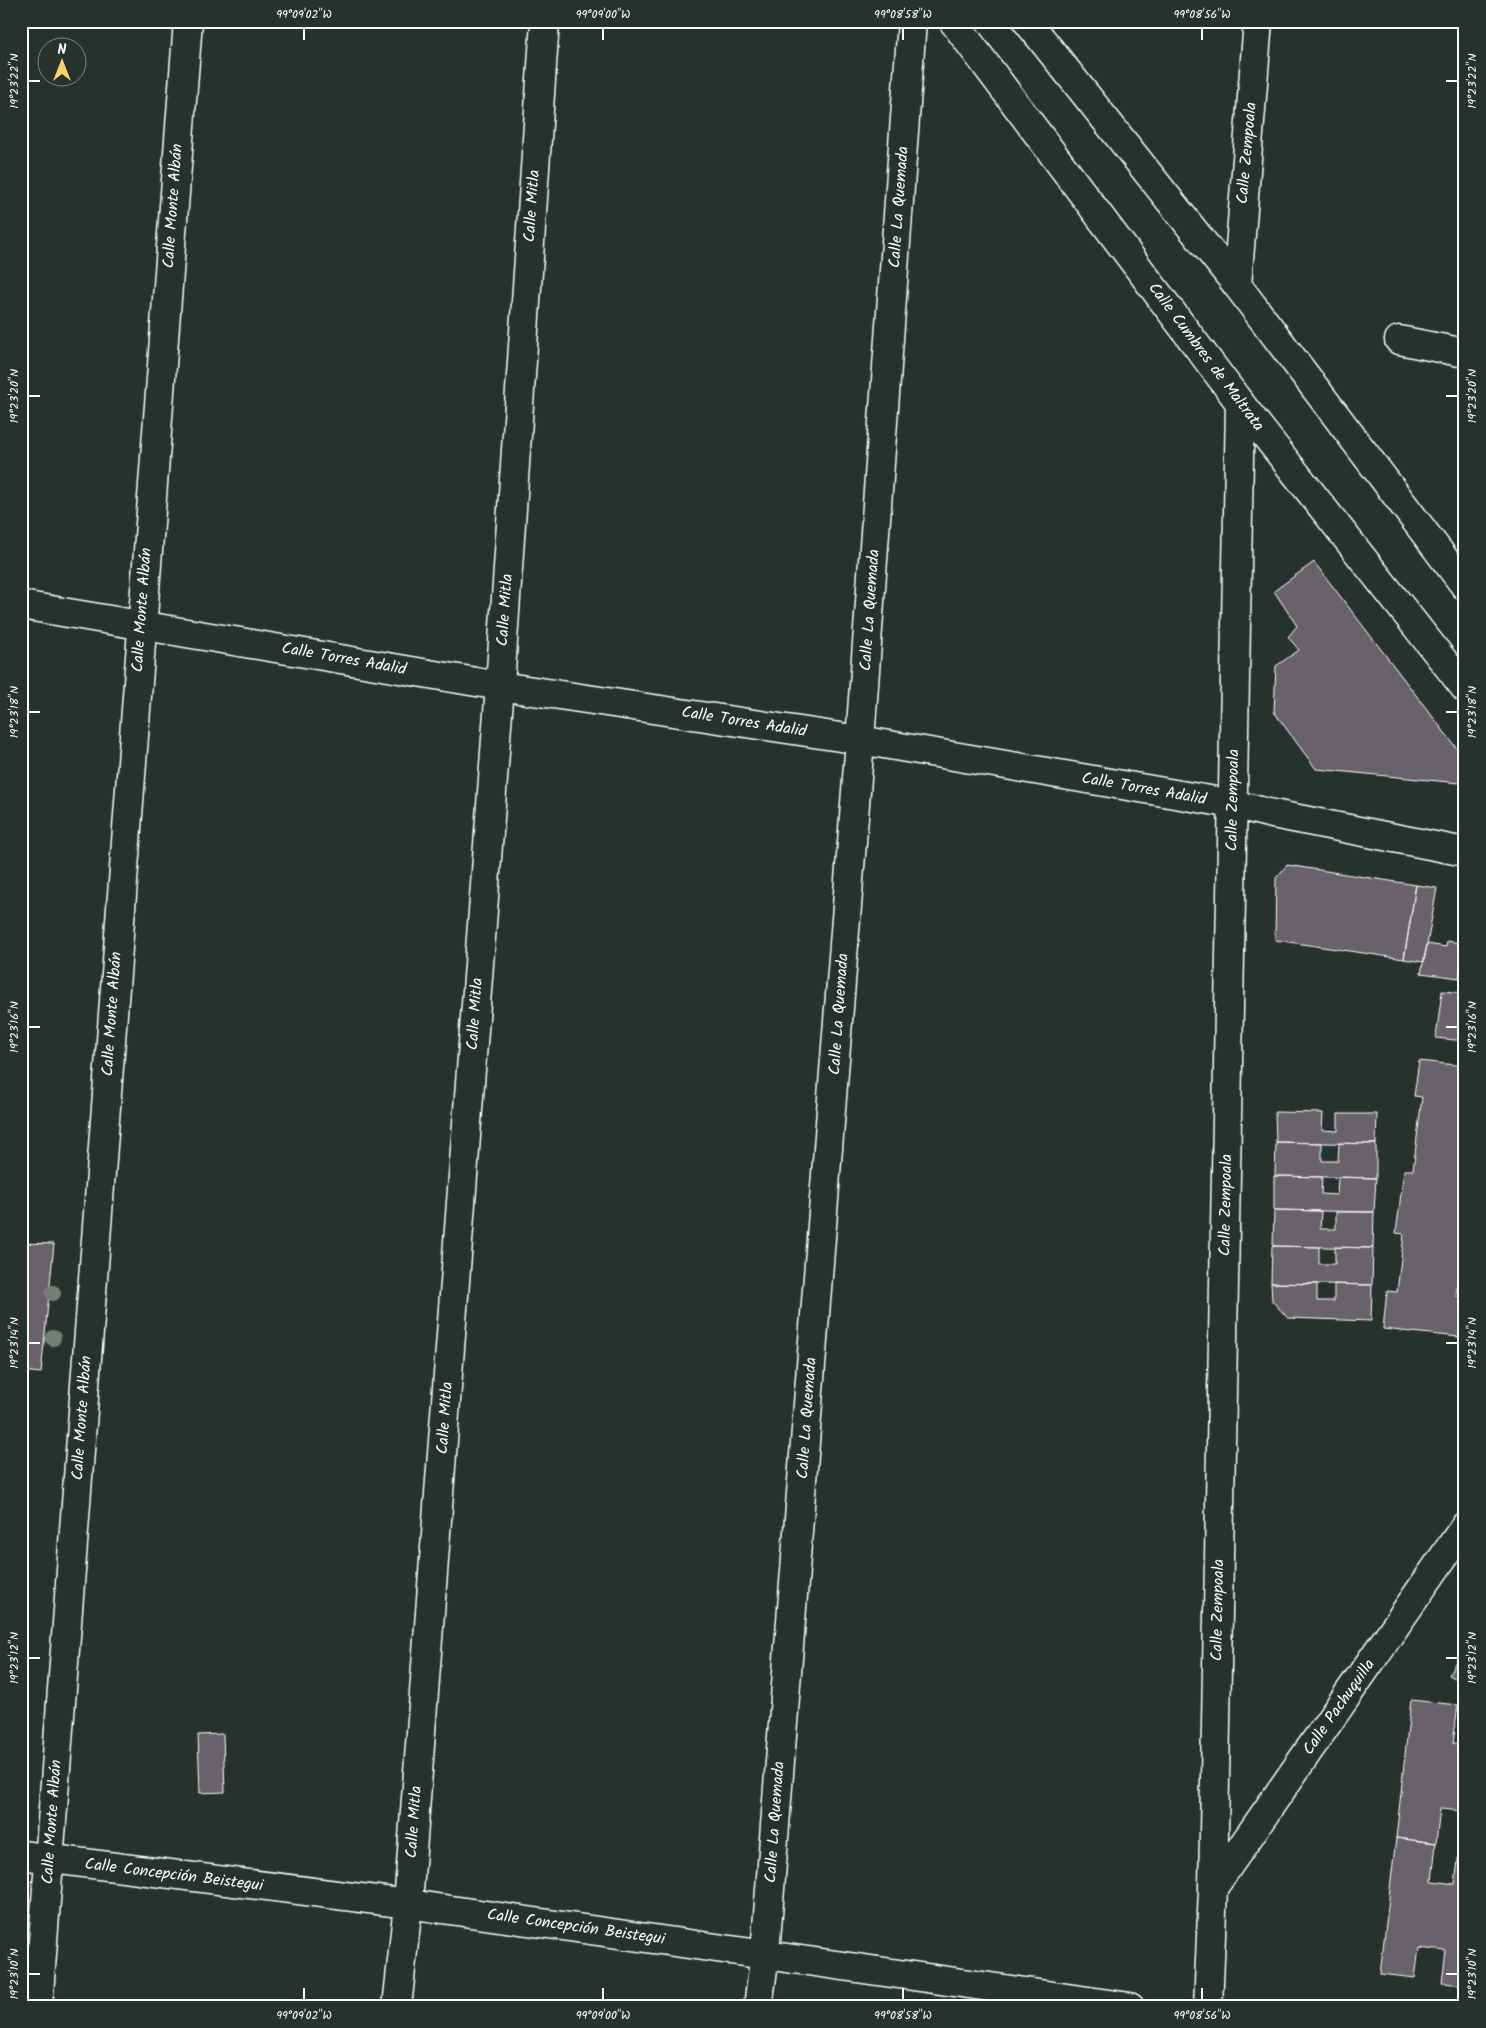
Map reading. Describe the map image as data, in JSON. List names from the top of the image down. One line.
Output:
{"streets":{"street":["Calle Zempoala","Calle Monte Albán","Calle Mitla","Calle La Quemada","Calle Cumbres de Maltrata","Calle Torres Adalid","Calle Pachuquilla","Calle Concepción Beistegui"]},"crossings":[["Calle Zempoala","Calle Cumbres de Maltrata"],["Calle Zempoala","Calle Torres Adalid"],["Calle Zempoala","Calle Pachuquilla"],["Calle Monte Albán","Calle Torres Adalid"],["Calle Monte Albán","Calle Concepción Beistegui"],["Calle Mitla","Calle Torres Adalid"],["Calle Mitla","Calle Concepción Beistegui"],["Calle La Quemada","Calle Torres Adalid"],["Calle La Quemada","Calle Concepción Beistegui"]],"north":"top","coordinates":["99°09'02\"W","99°09'00\"W","99°08'58\"W","99°08'56\"W","19°23'22\"N","19°23'20\"N","19°23'18\"N","19°23'16\"N","19°23'14\"N","19°23'12\"N","19°23'10\"N"]}
